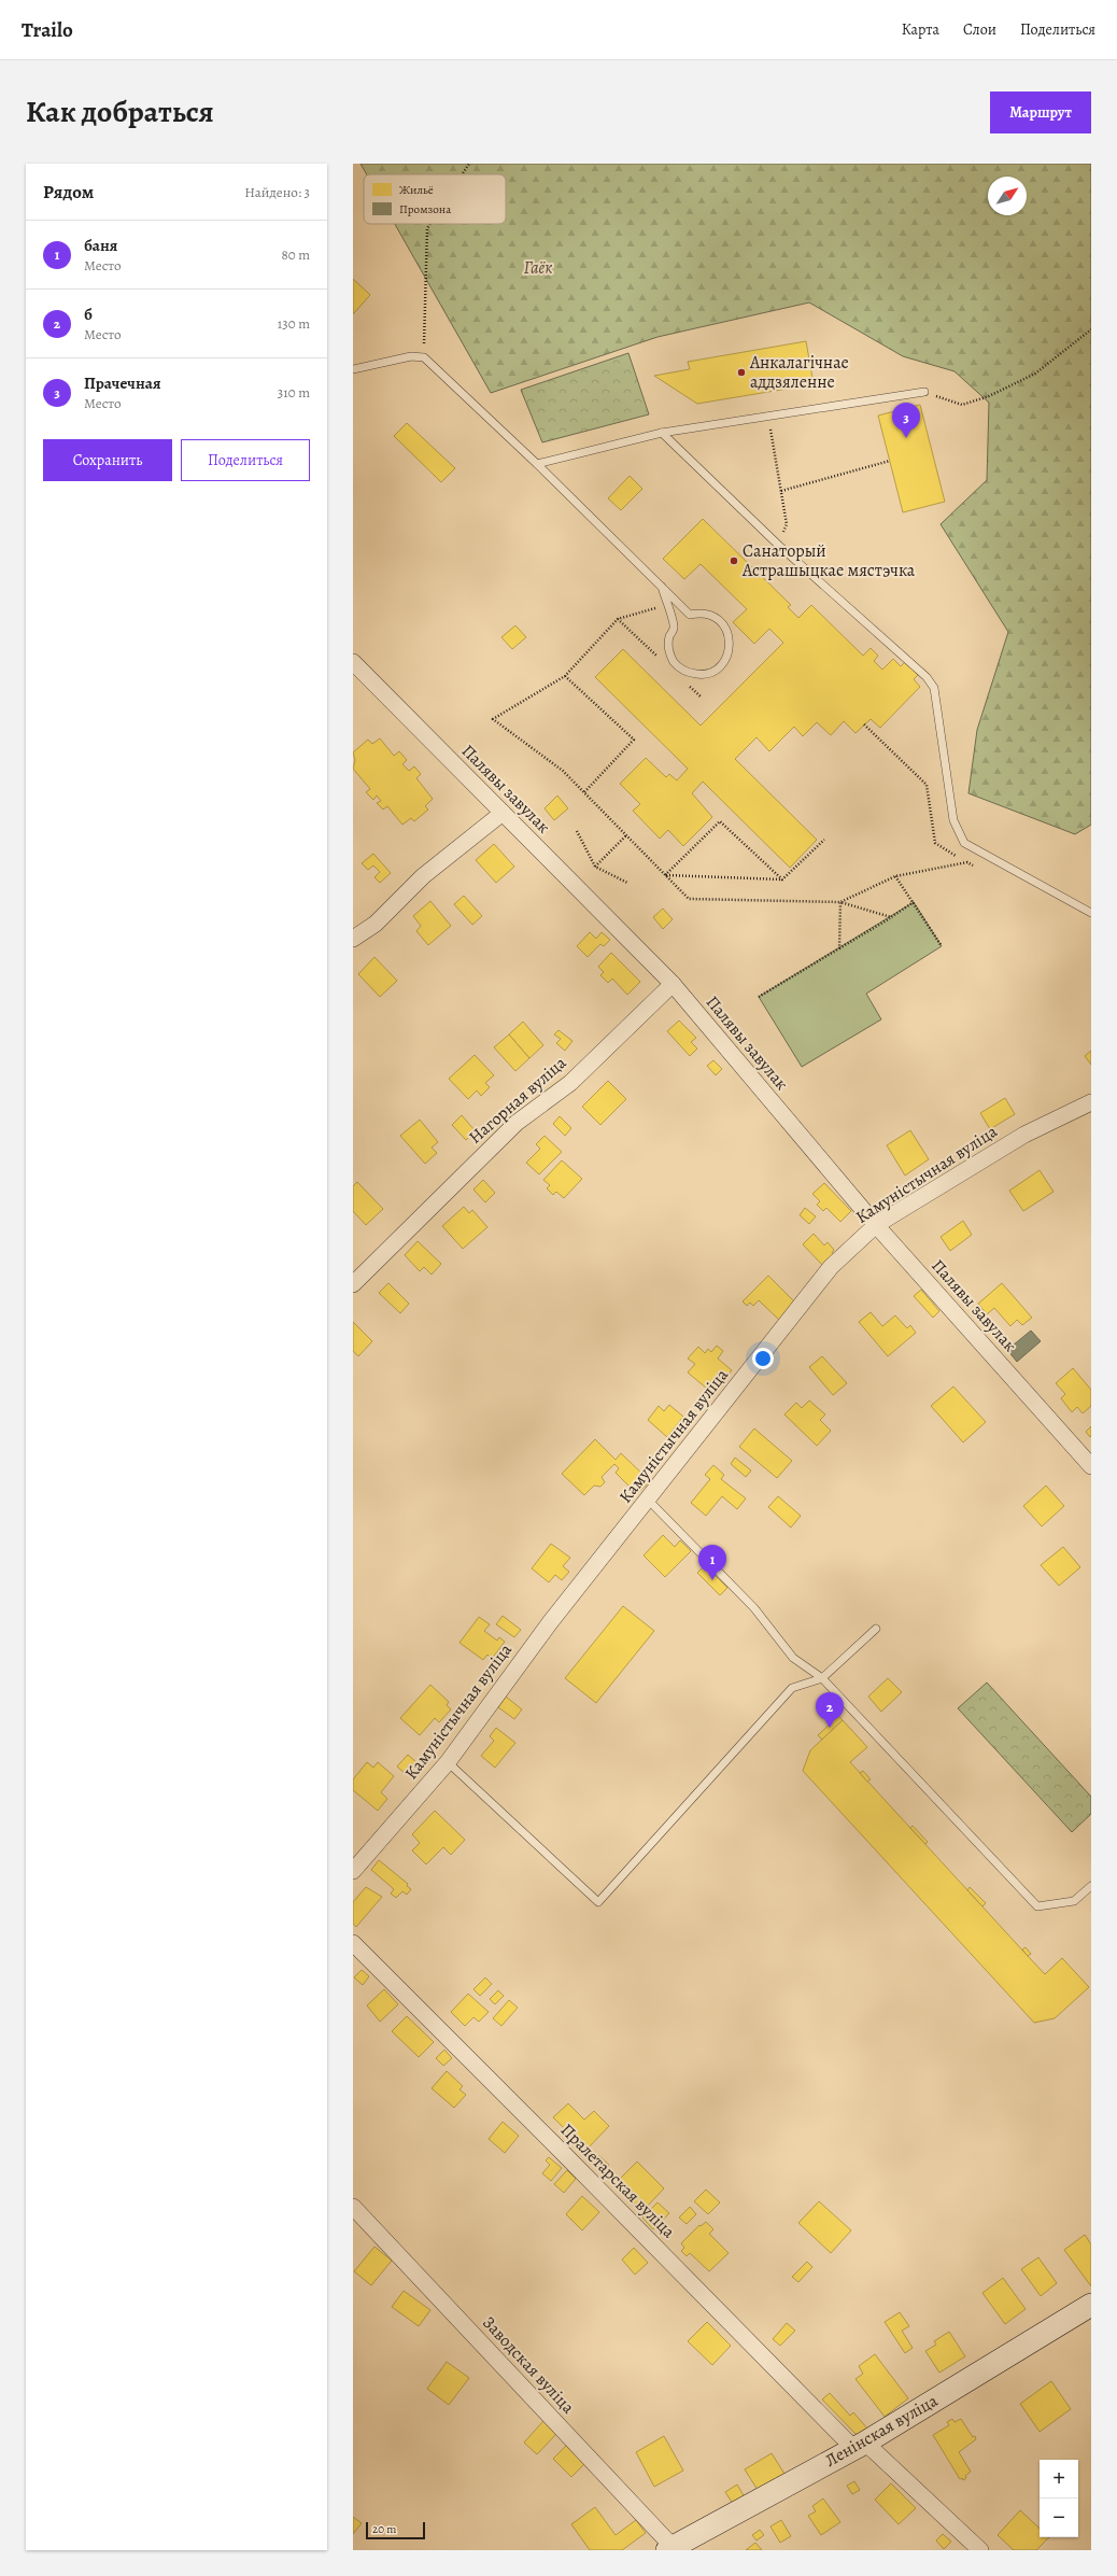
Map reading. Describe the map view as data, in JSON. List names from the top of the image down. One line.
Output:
{"streets":{"street":["Палявы завулак","Нагорная вуліца","Камуністычная вуліца","Пралетарская вуліца","Заводская вуліца","Ленінская вуліца"]},"crossings":[["Палявы завулак","Нагорная вуліца"],["Палявы завулак","Камуністычная вуліца"],["Пралетарская вуліца","Ленінская вуліца"],["Заводская вуліца","Ленінская вуліца"]],"parks":["Гаёк"],"places":["Анкалагічнае аддзяленне","Санаторый Астрашыцкае мястэчка"],"legend":["Жильё","Промзона"],"scale_bar":"20 m","north":"top right","page":{"header":"Trailo","nav":["Карта","Слои","Поделиться"],"title":"Как добраться","buttons":["Маршрут",["Сохранить","Поделиться"]],"heading":["Рядом","Найдено: 3"],"list":[{"mark":"1","name":"баня","note":"Место","value":"80 m"},{"mark":"2","name":"б","note":"Место","value":"130 m"},{"mark":"3","name":"Прачечная","note":"Место","value":"310 m"}],"pins":["3","1","2"],"map_buttons":["+","−"],"scale":"20 m"}}
